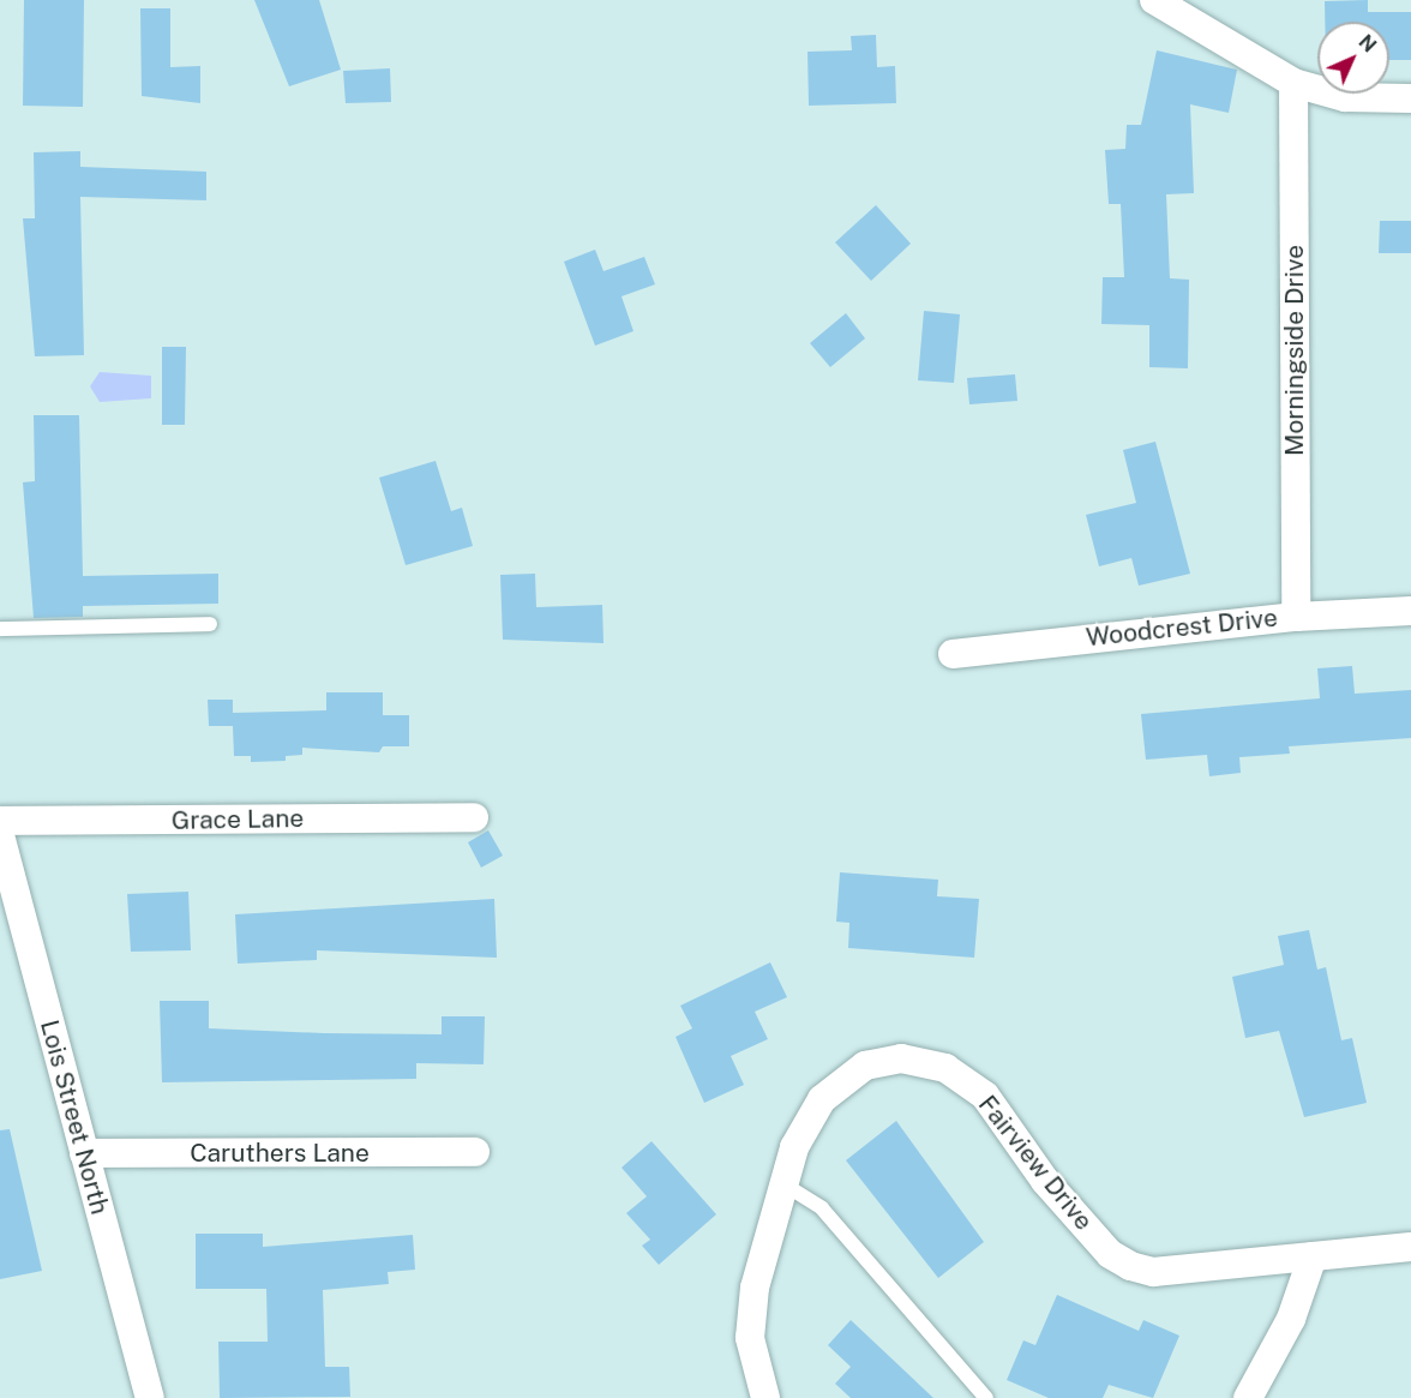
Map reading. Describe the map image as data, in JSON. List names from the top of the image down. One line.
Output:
{"streets":{"street":["Morningside Drive","Woodcrest Drive","Grace Lane","Lois Street North","Caruthers Lane","Fairview Drive"]},"crossings":[["Morningside Drive","Woodcrest Drive"],["Lois Street North","Caruthers Lane"]],"north":"top right"}
